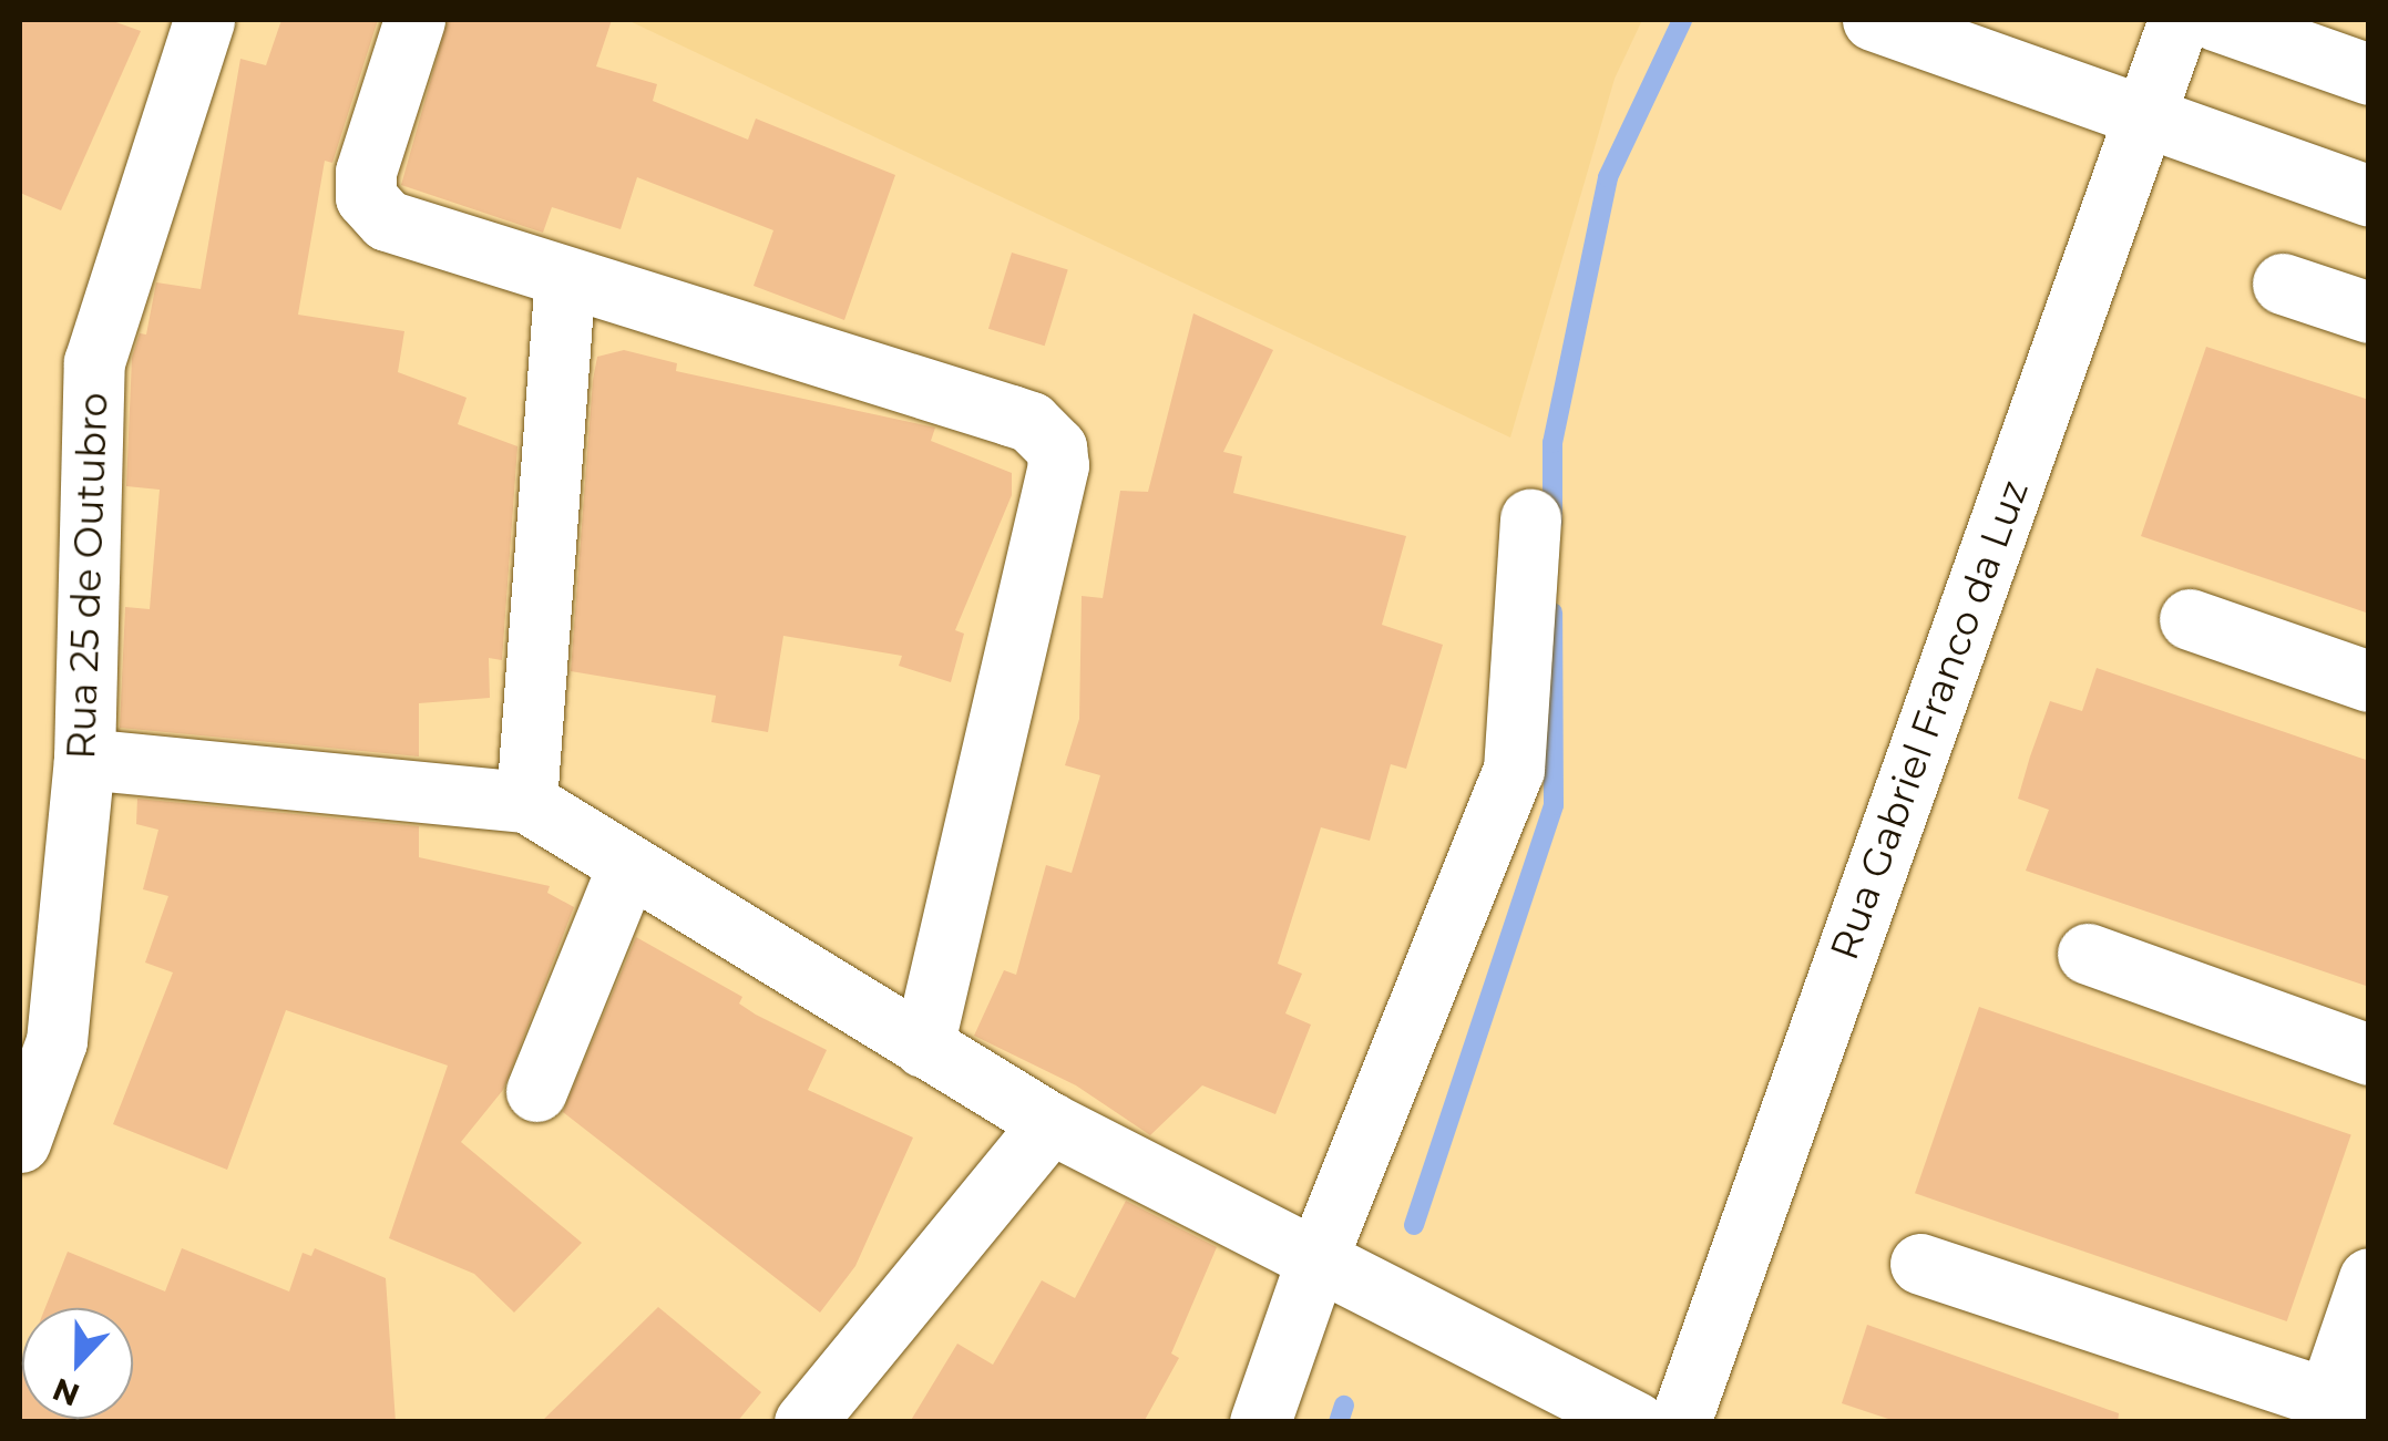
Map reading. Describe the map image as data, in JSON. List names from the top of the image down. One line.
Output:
{"streets":{"street":["Rua 25 de Outubro","Rua Gabriel Franco da Luz"]},"north":"bottom"}
